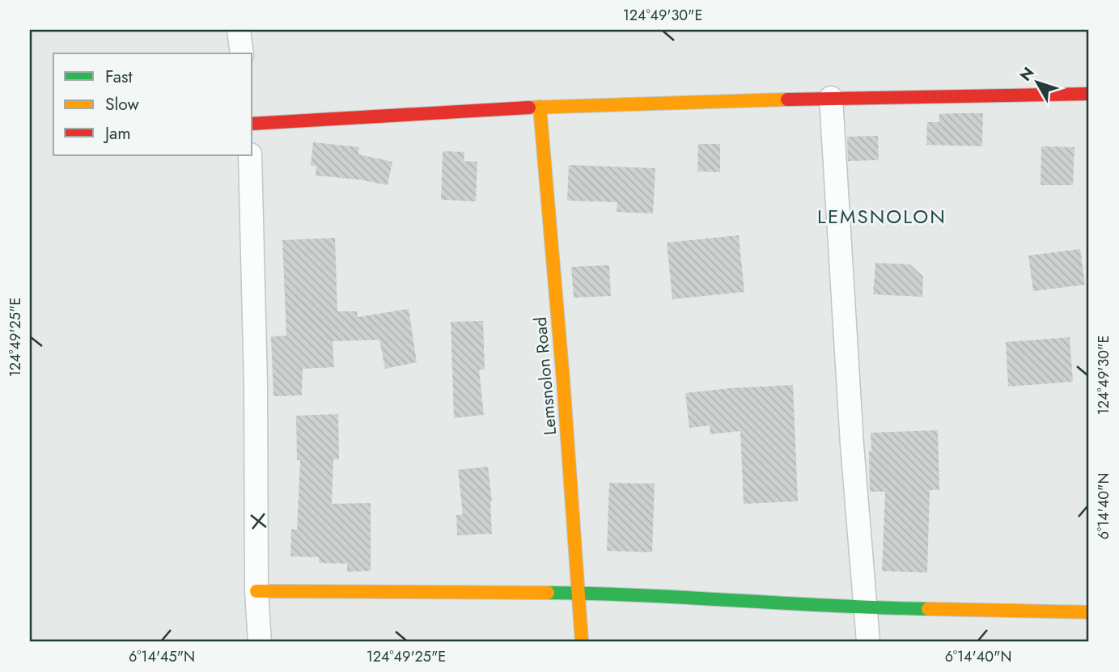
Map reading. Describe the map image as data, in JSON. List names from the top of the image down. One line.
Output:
{"streets":{"street":["Lemsnolon Road"]},"districts":["LEMSNOLON"],"legend":["Fast","Slow","Jam"],"north":"top left","coordinates":["124°49'30\"E","124°49'25\"E","6°14'40\"N","6°14'45\"N"]}
